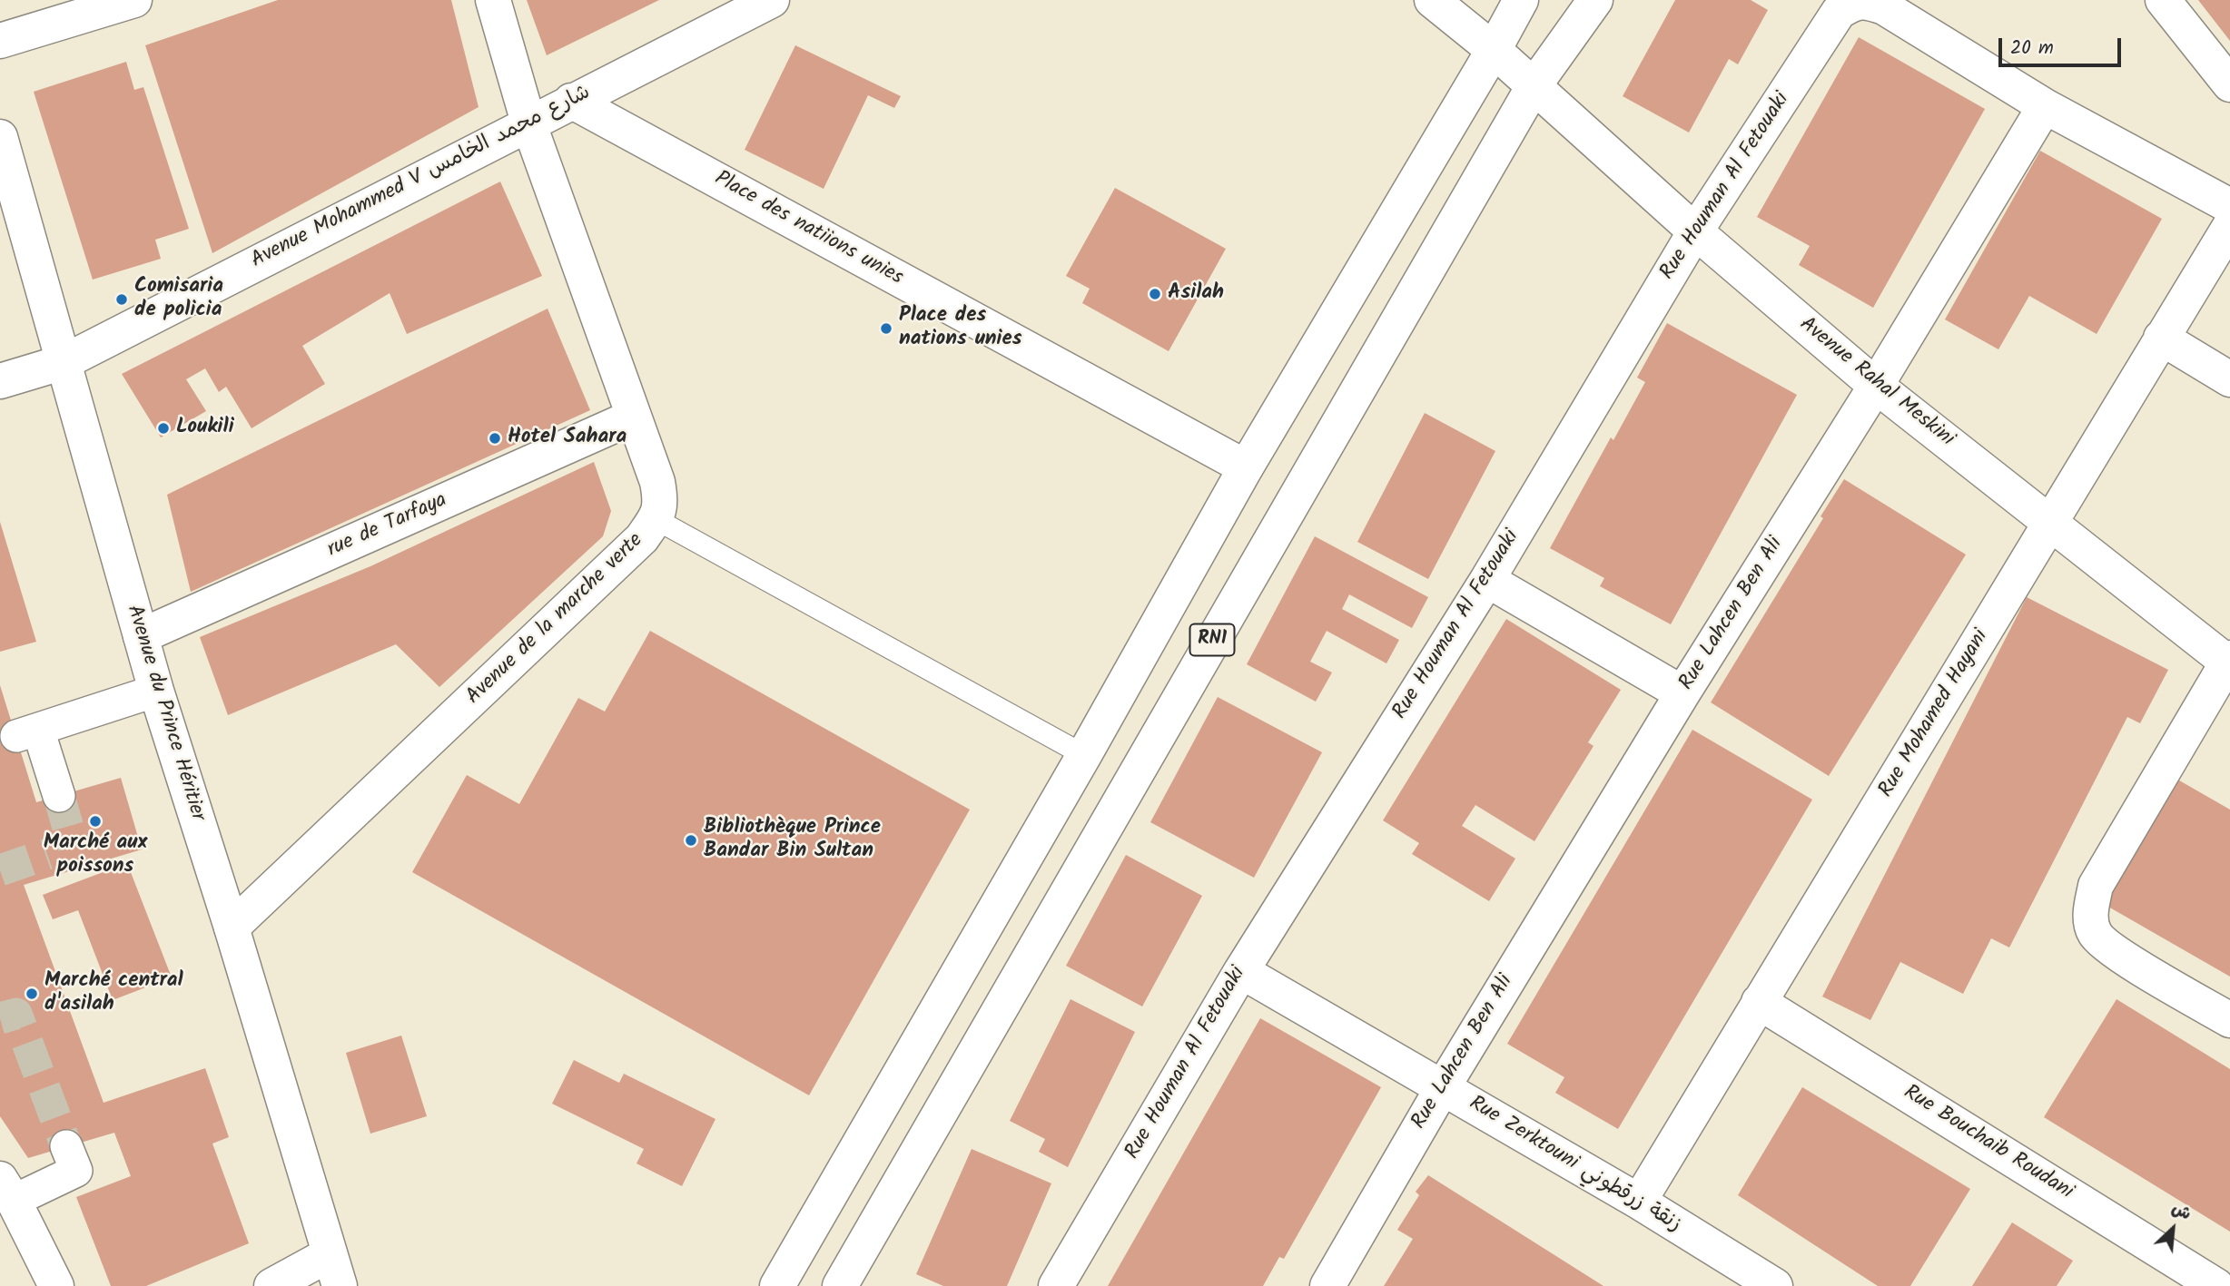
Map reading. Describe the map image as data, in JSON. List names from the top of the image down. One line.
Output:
{"streets":{"street":["Avenue Mohammed V شارع محمد الخامس","Rue Houman Al Fetouaki","Place des natiions unies","Avenue Rahal Meskini","rue de Tarfaya","Rue Lahcen Ben Ali","Avenue de la marche verte","RN1","Avenue du Prince Héritier","Rue Mohamed Hayani","Rue Bouchaib Roudani","Rue Zerktouni زنقة زرقطوني"]},"crossings":[["Avenue Mohammed V شارع محمد الخامس","Place des natiions unies"],["Avenue Mohammed V شارع محمد الخامس","Avenue de la marche verte"],["Avenue Mohammed V شارع محمد الخامس","Avenue du Prince Héritier"],["Rue Houman Al Fetouaki","Avenue Rahal Meskini"],["Rue Houman Al Fetouaki","Rue Lahcen Ben Ali"],["Rue Houman Al Fetouaki","Rue Zerktouni زنقة زرقطوني"],["Place des natiions unies","RN1"],["Avenue Rahal Meskini","Rue Lahcen Ben Ali"],["Avenue Rahal Meskini","RN1"],["Avenue Rahal Meskini","Rue Mohamed Hayani"],["rue de Tarfaya","Avenue de la marche verte"],["rue de Tarfaya","Avenue du Prince Héritier"],["Rue Lahcen Ben Ali","Rue Zerktouni زنقة زرقطوني"],["Avenue de la marche verte","Avenue du Prince Héritier"],["Rue Mohamed Hayani","Rue Bouchaib Roudani"],["Rue Mohamed Hayani","Rue Zerktouni زنقة زرقطوني"]],"places":["Asilah","Comisaria de policia","Place des nations unies","Loukili","Hotel Sahara","Marché aux poissons","Bibliothèque Prince Bandar Bin Sultan","Marché central d'asilah"],"scale_bar":"20 m","north":"top right"}
